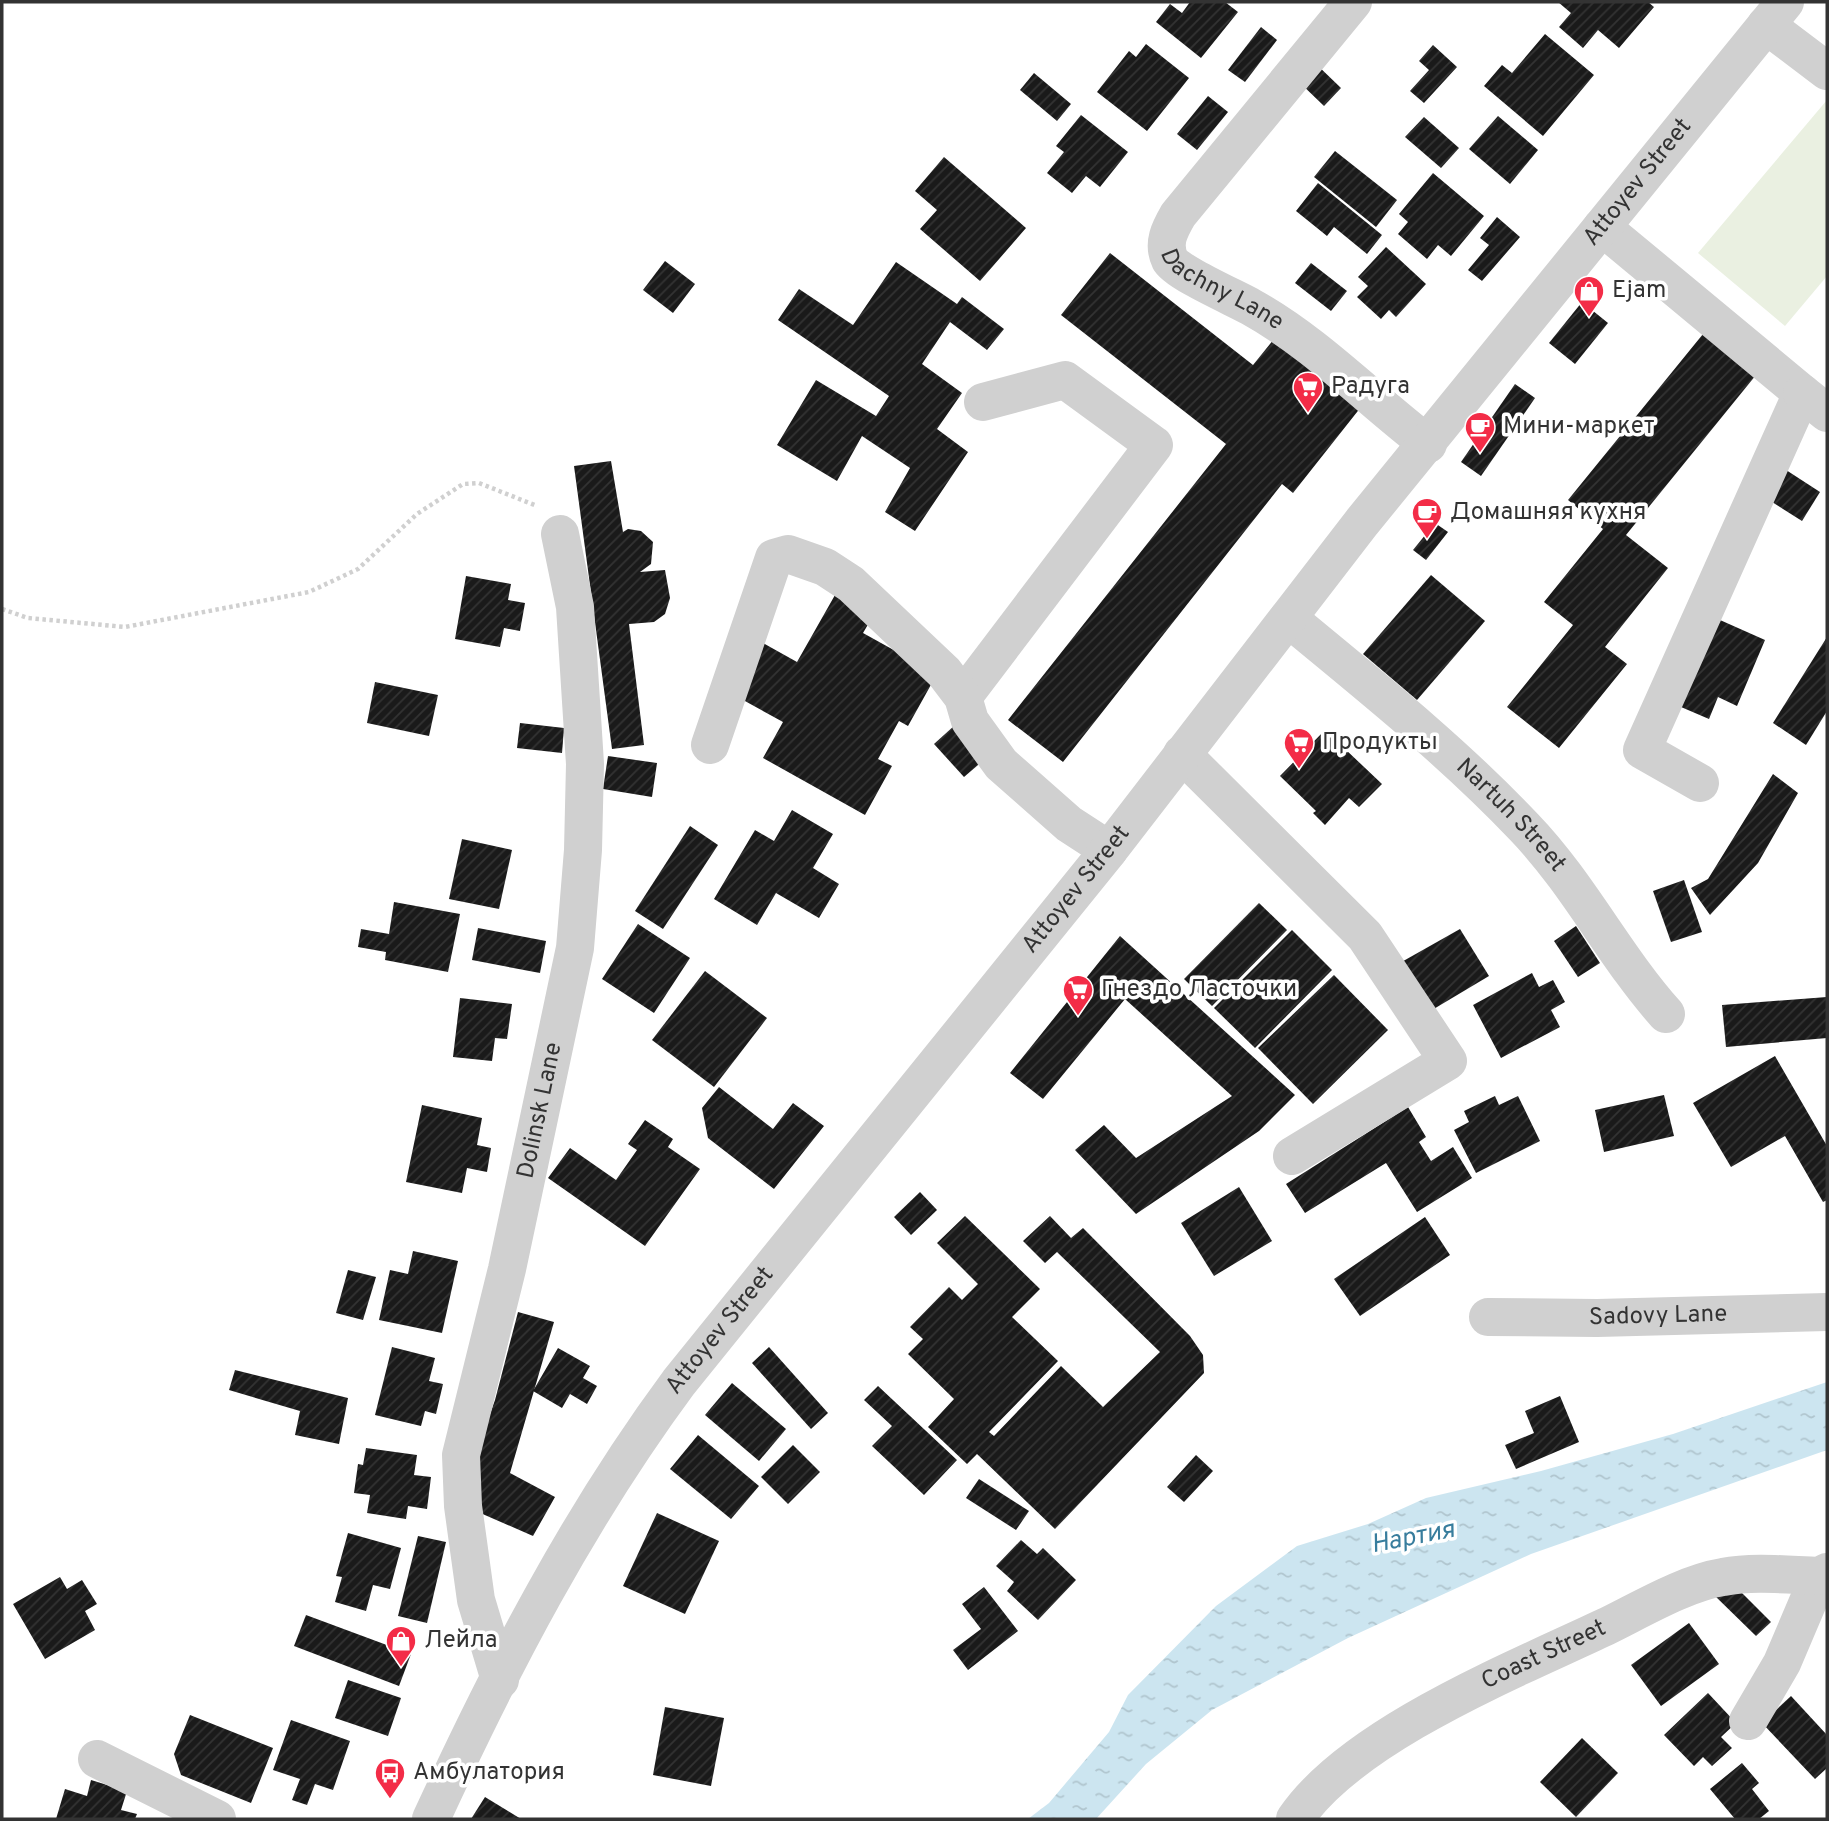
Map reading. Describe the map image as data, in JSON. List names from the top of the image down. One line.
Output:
{"streets":{"street":["Attoyev Street","Dachny Lane","Nartuh Street","Dolinsk Lane","Sadovy Lane","Coast Street"]},"crossings":[["Attoyev Street","Dachny Lane"],["Attoyev Street","Nartuh Street"],["Attoyev Street","Dolinsk Lane"]],"water":["Нартия"],"places":{"shop":["Ejam","Лейла"],"supermarket":["Радуга","Продукты","Гнездо Ласточки"],"cafe":["Мини-маркет","Домашняя кухня"],"bus stop":["Амбулатория"]}}
